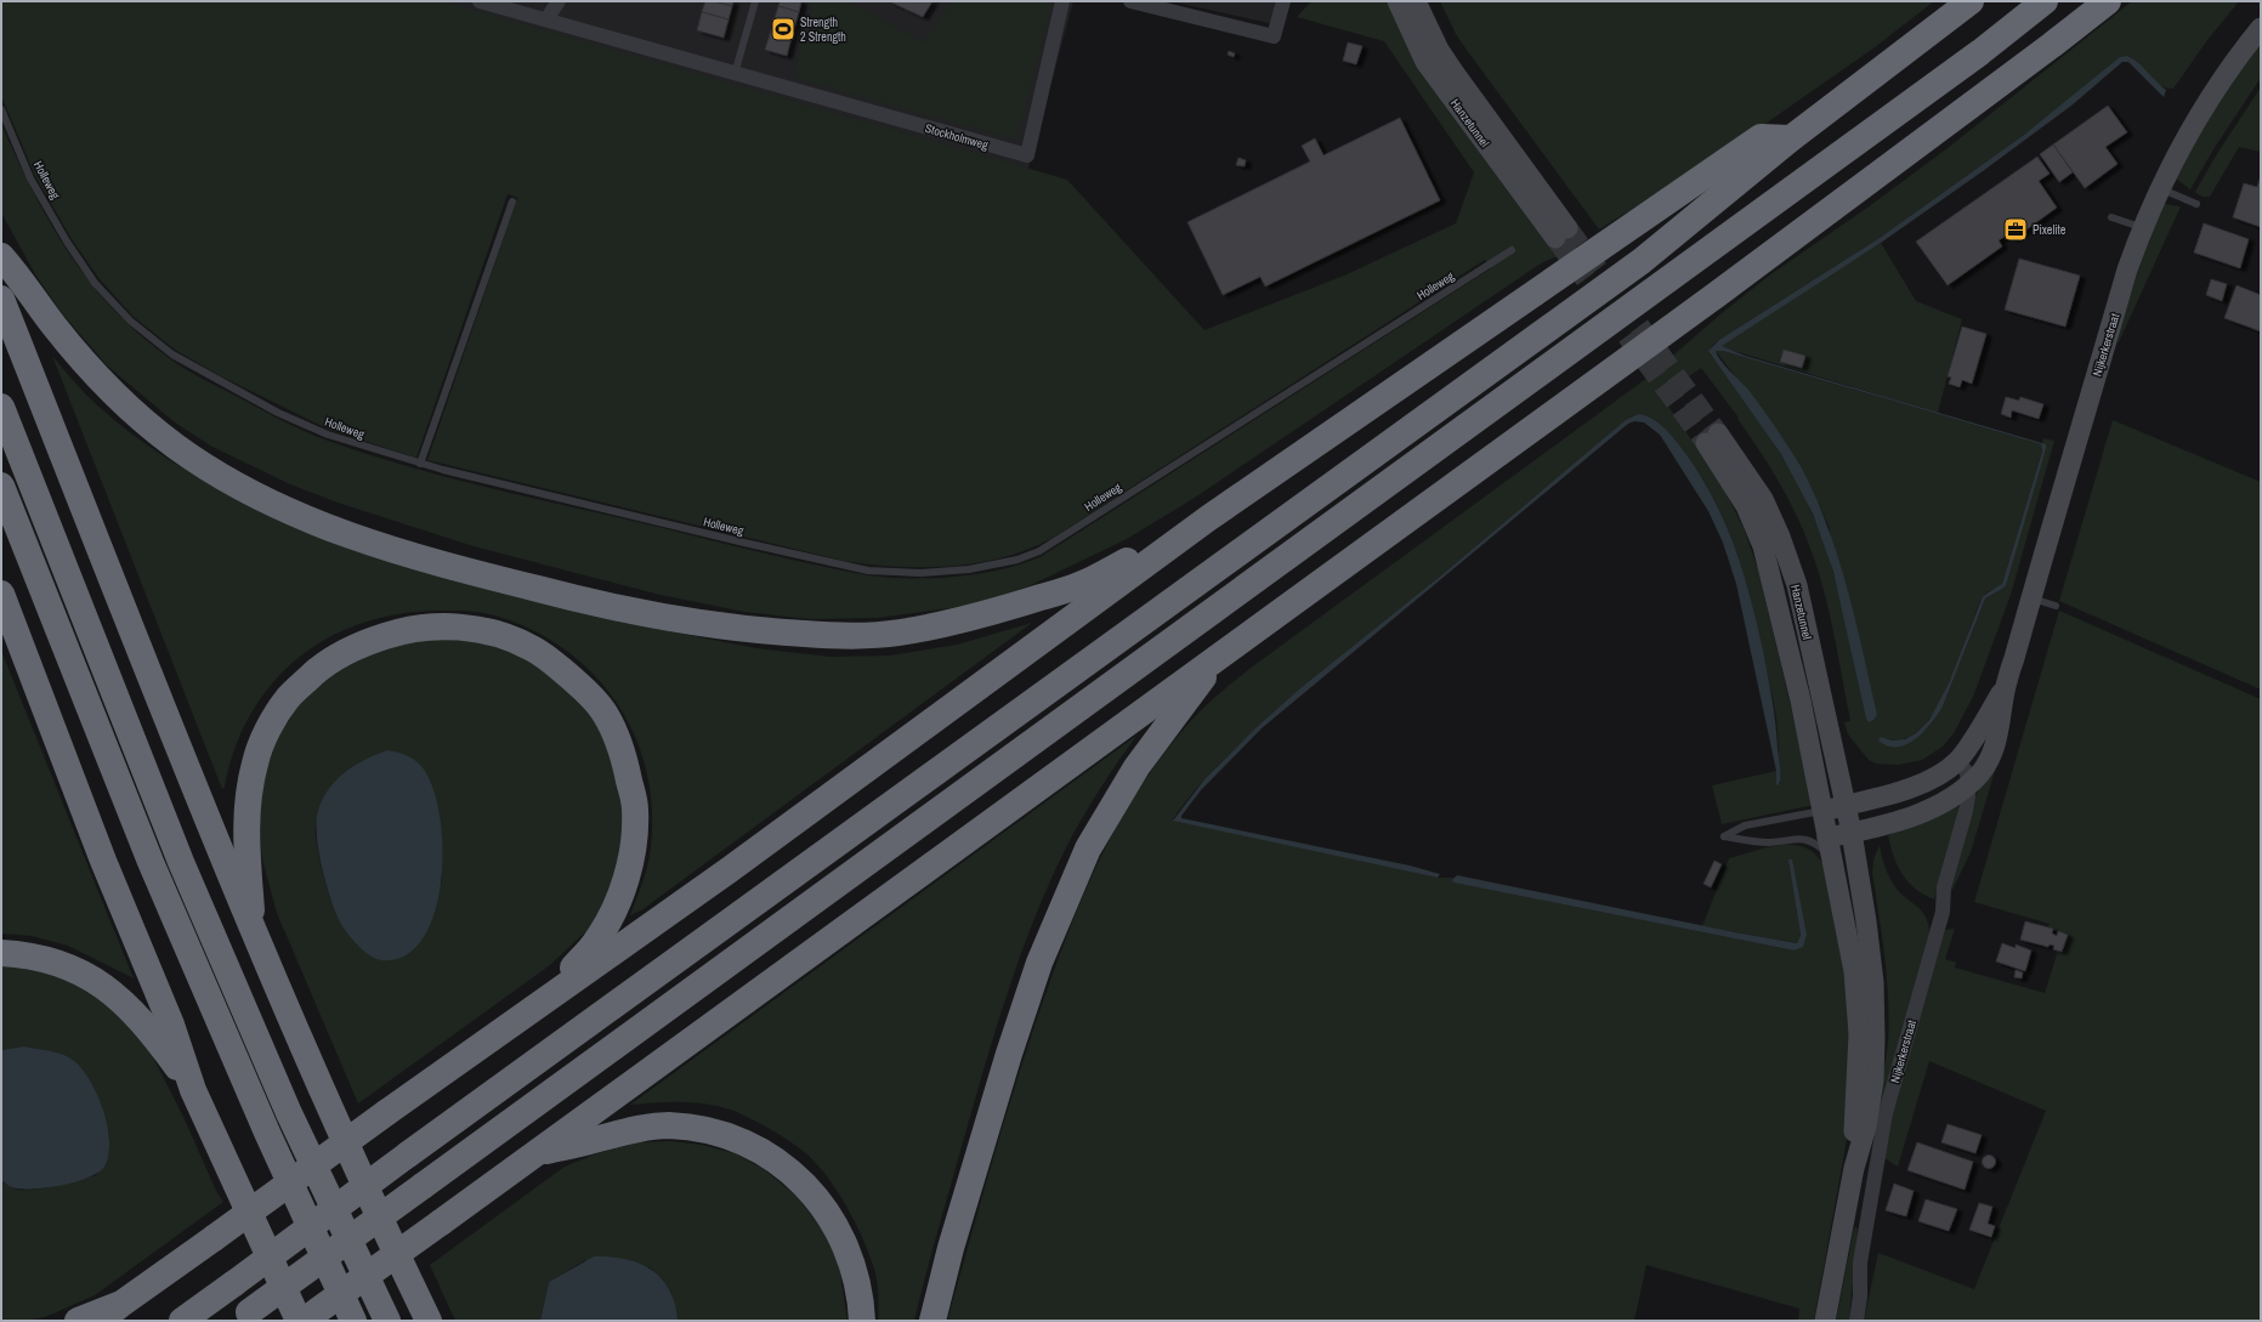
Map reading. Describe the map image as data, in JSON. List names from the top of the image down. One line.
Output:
{"streets":{"main road":["Hanzetunnel","Nijkerkerstraat"],"street":["Stockholmweg"],"lane":["Holleweg"]},"crossings":[["Hanzetunnel","Nijkerkerstraat"]],"places":{"sports":["Strength 2 Strength"],"office":["Pixelite"]}}
